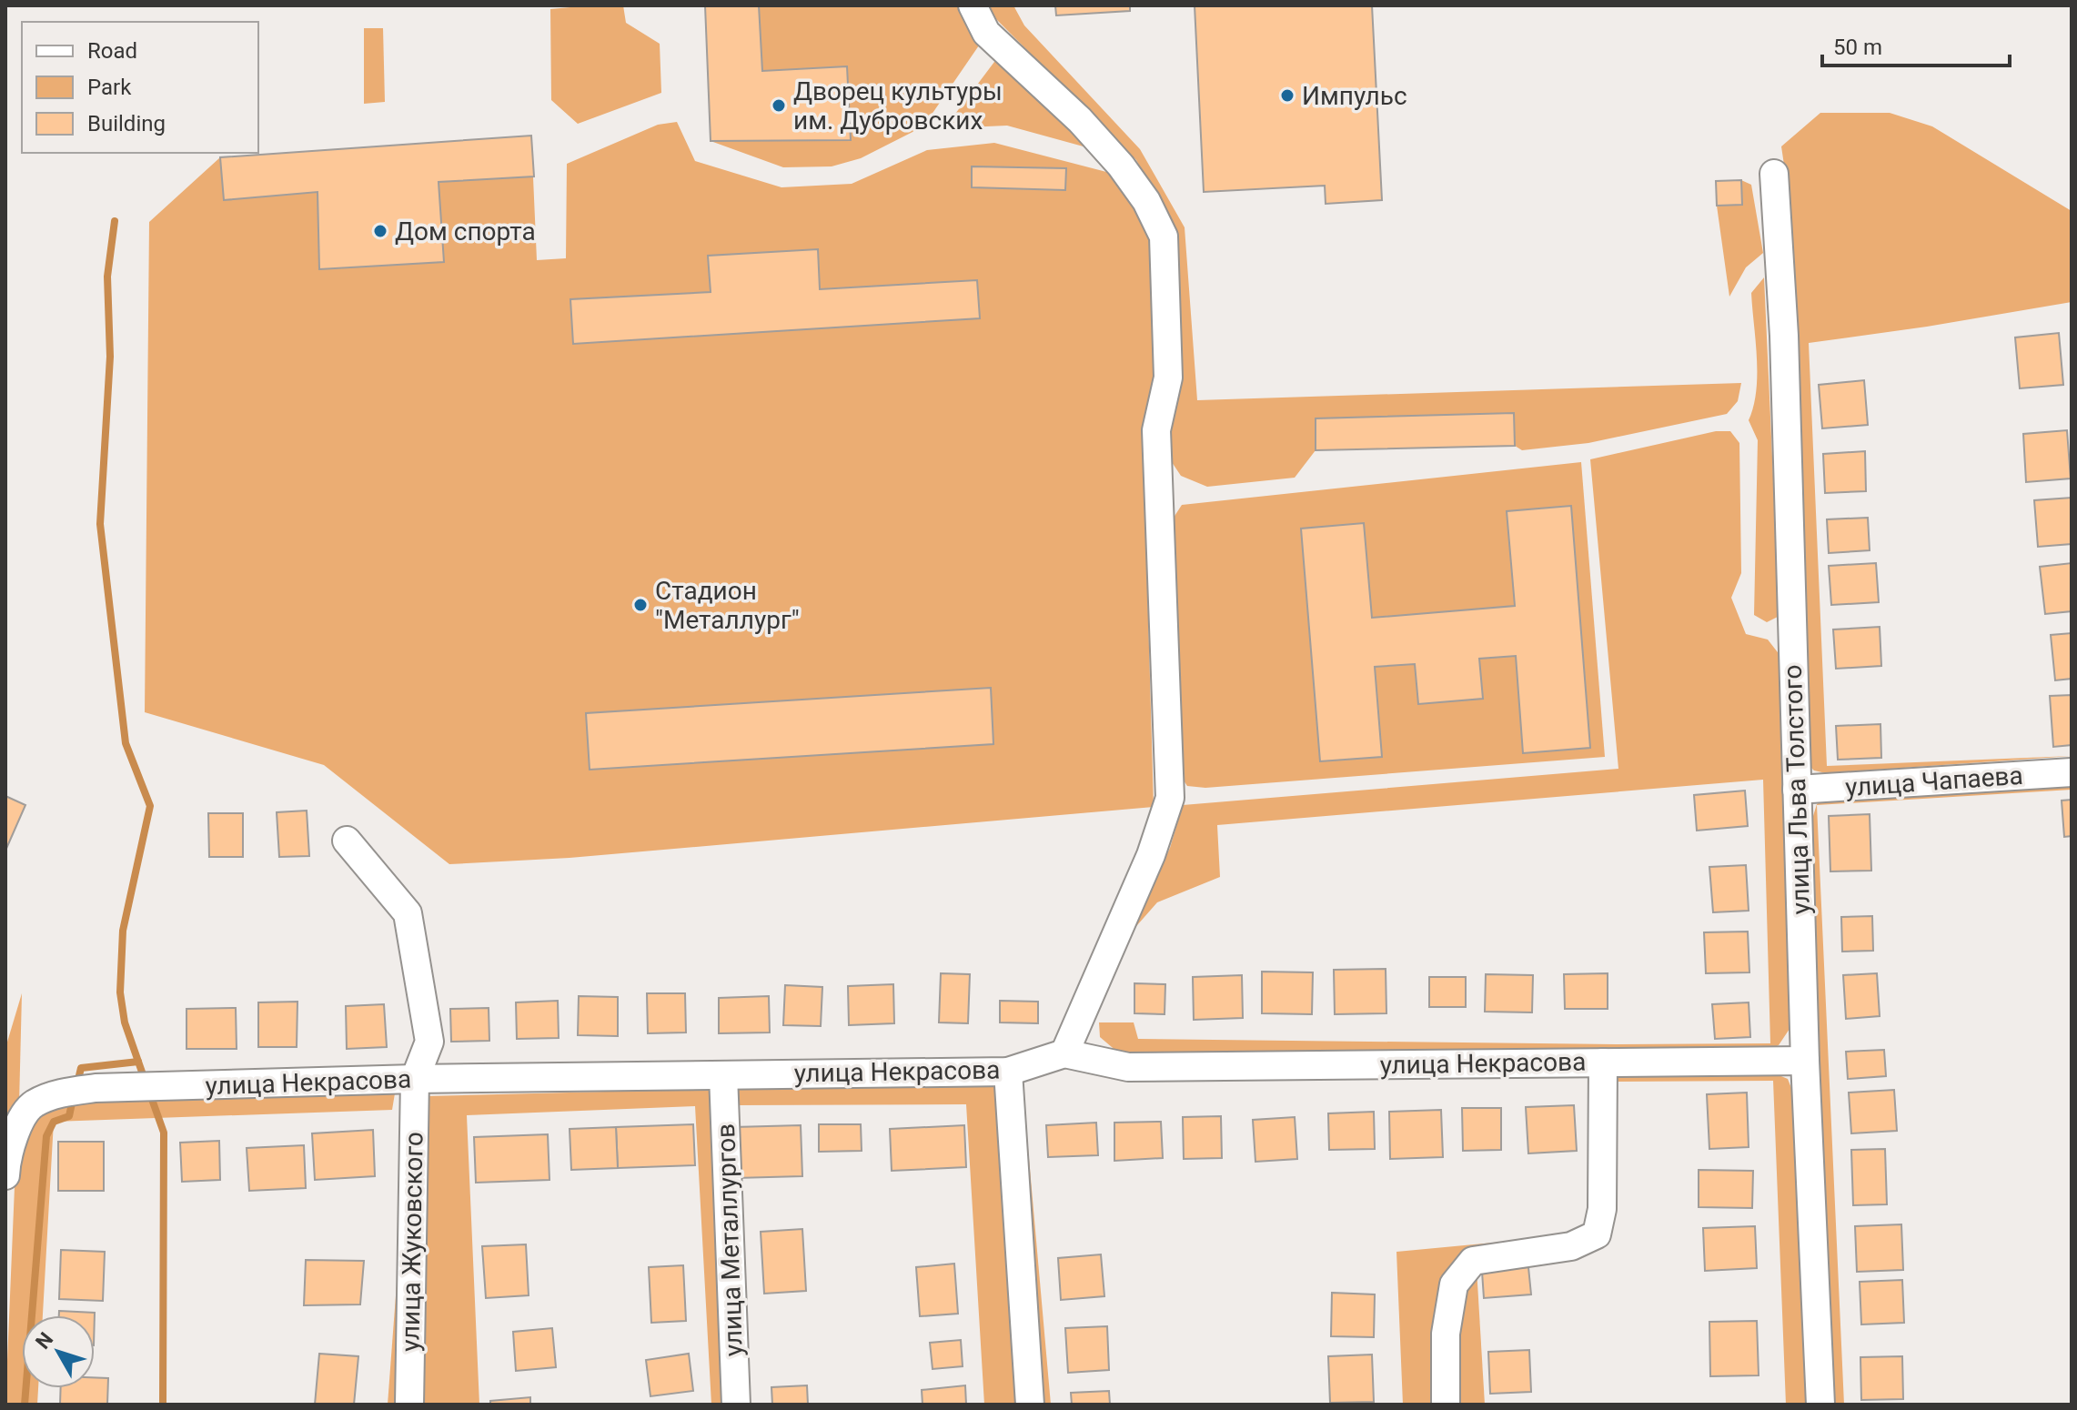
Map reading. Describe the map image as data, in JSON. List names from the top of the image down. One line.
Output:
{"streets":{"street":["улица Чапаева","улица Льва Толстого","улица Некрасова","улица Металлургов","улица Жуковского"]},"crossings":[["улица Чапаева","улица Льва Толстого"],["улица Льва Толстого","улица Некрасова"],["улица Некрасова","улица Металлургов"],["улица Некрасова","улица Жуковского"]],"places":["Импульс","Дворец культуры им. Дубровских","Дом спорта","Стадион \"Металлург\""],"legend":["Road","Park","Building"],"scale_bar":"50 m","north":"top left"}
